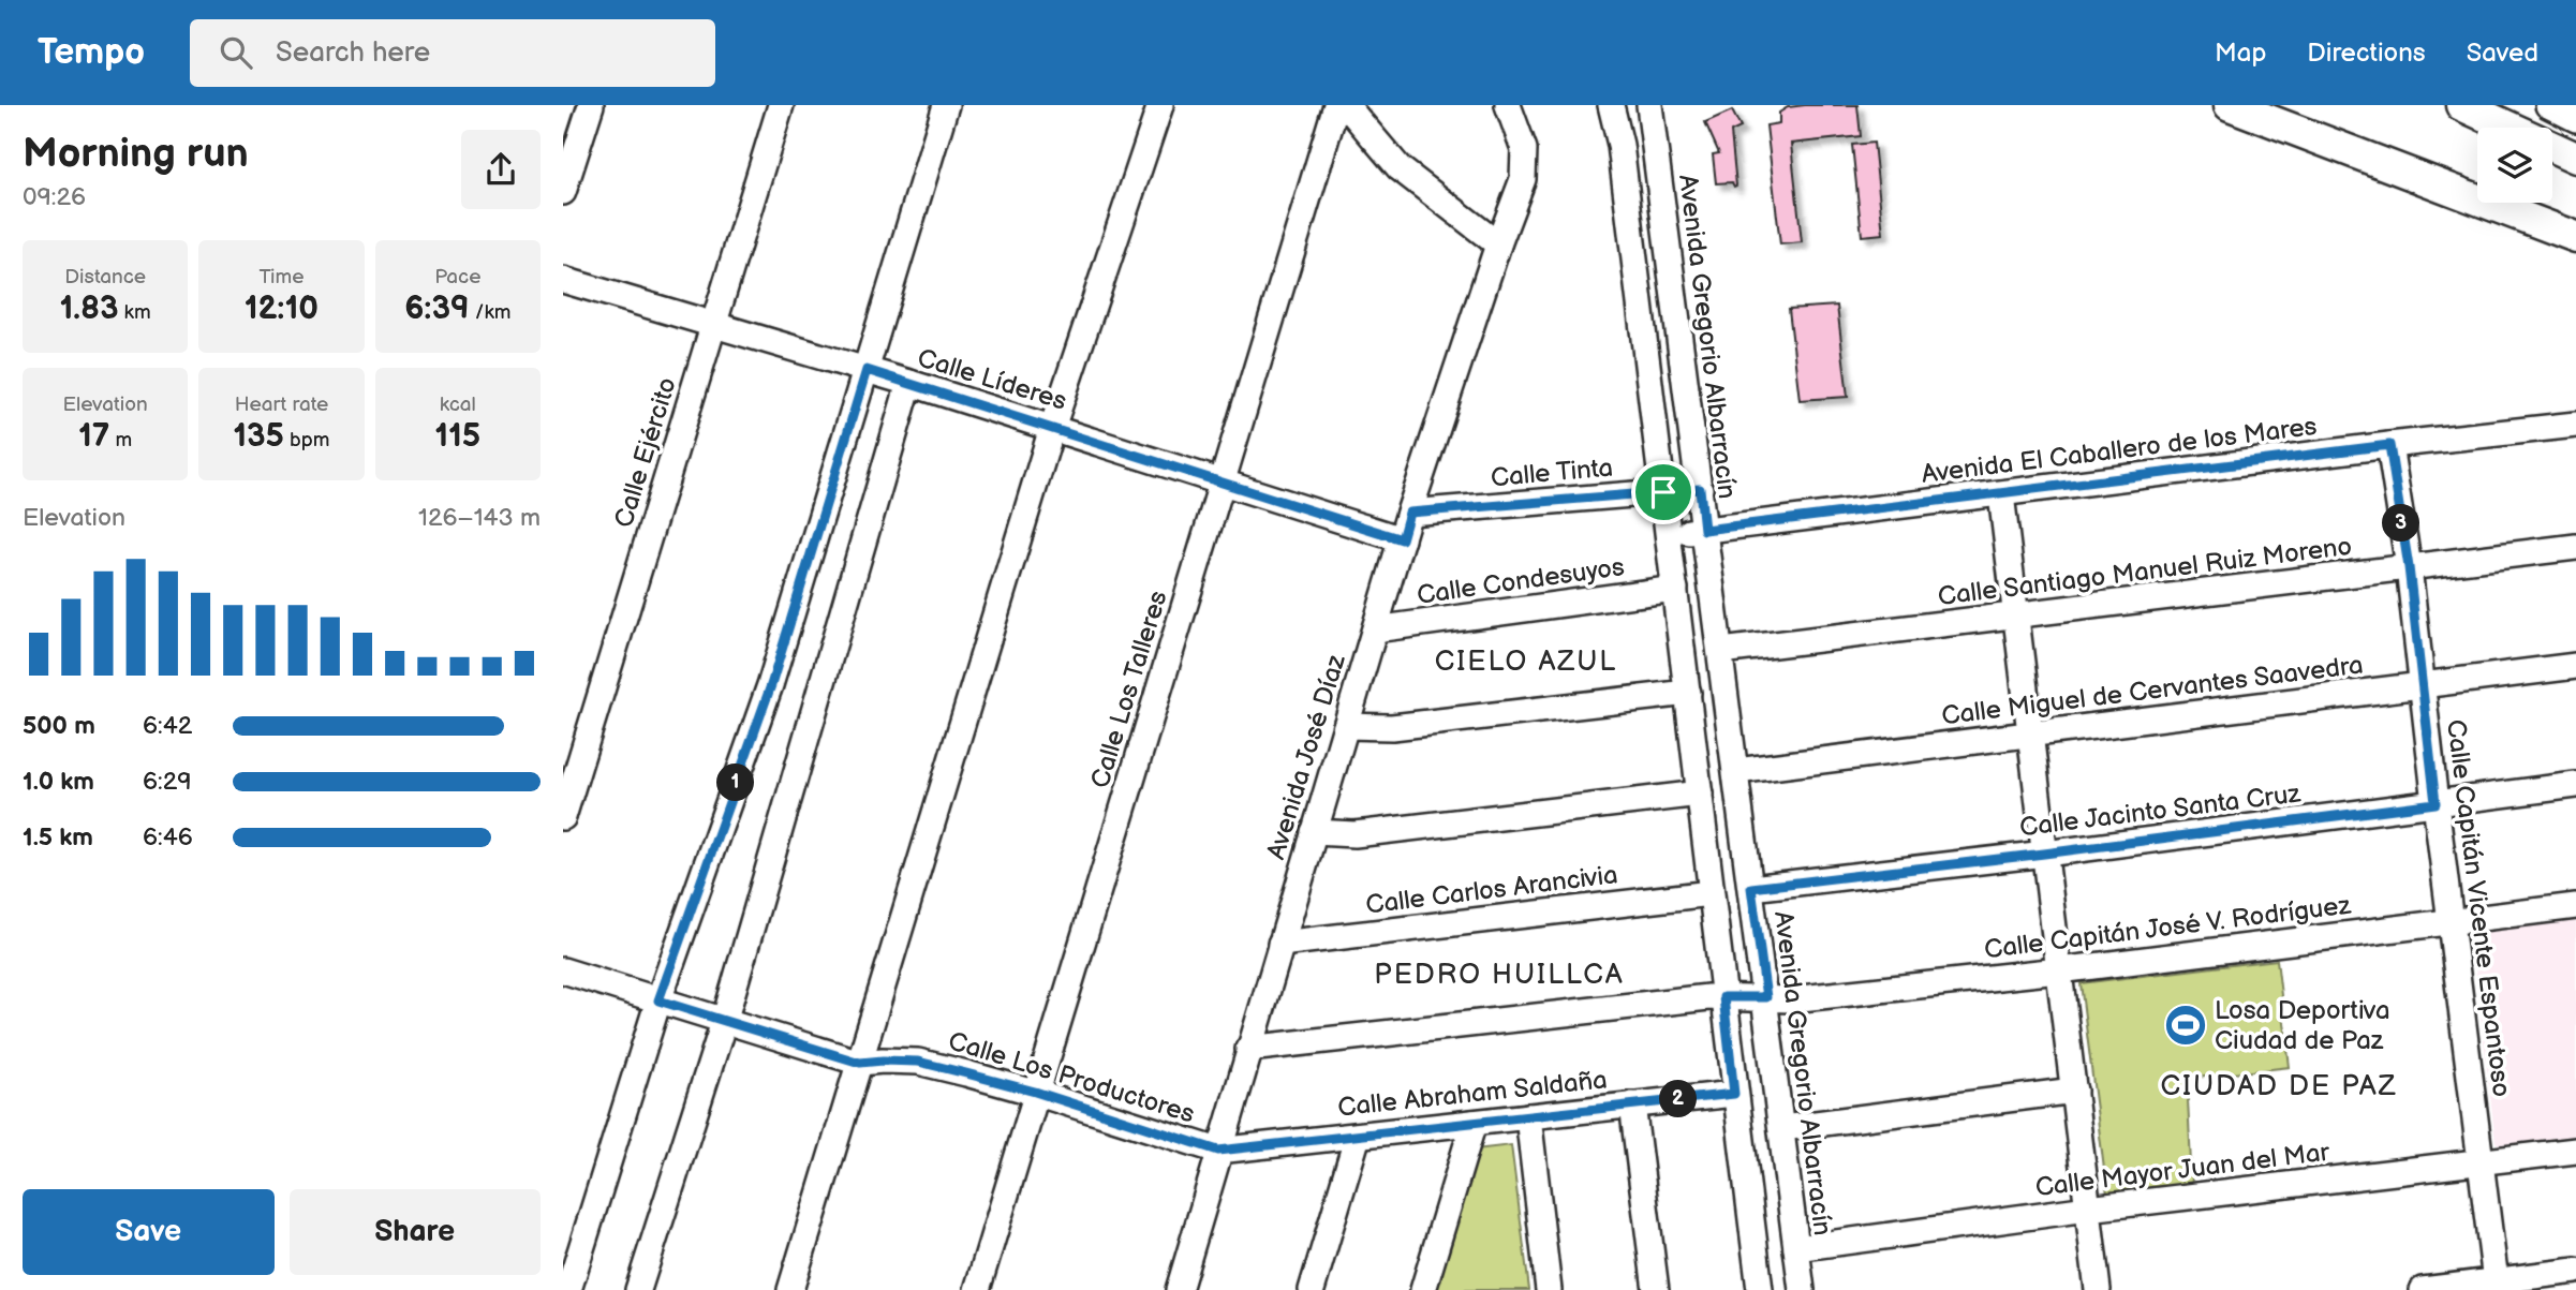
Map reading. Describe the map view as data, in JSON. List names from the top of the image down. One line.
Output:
{"streets":{"street":["Avenida Gregorio Albarracín","Calle Líderes","Avenida El Caballero de los Mares","Calle Ejército","Calle Tinta","Calle Santiago Manuel Ruiz Moreno","Calle Condesuyos","Calle Los Talleres","Calle Miguel de Cervantes Saavedra","Avenida José Díaz","Calle Jacinto Santa Cruz","Calle Carlos Arancivia","Calle Capitán Vicente Espantoso","Calle Capitán José V. Rodríguez","Calle Los Productores","Calle Abraham Saldaña","Calle Mayor Juan del Mar"]},"crossings":[["Avenida Gregorio Albarracín","Avenida El Caballero de los Mares"],["Avenida Gregorio Albarracín","Calle Tinta"],["Avenida Gregorio Albarracín","Calle Santiago Manuel Ruiz Moreno"],["Avenida Gregorio Albarracín","Calle Miguel de Cervantes Saavedra"],["Avenida Gregorio Albarracín","Calle Jacinto Santa Cruz"],["Avenida Gregorio Albarracín","Calle Capitán José V. Rodríguez"],["Avenida Gregorio Albarracín","Calle Mayor Juan del Mar"],["Calle Líderes","Calle Ejército"],["Calle Líderes","Calle Los Talleres"],["Calle Líderes","Avenida José Díaz"],["Avenida El Caballero de los Mares","Calle Capitán Vicente Espantoso"],["Calle Tinta","Avenida José Díaz"],["Calle Santiago Manuel Ruiz Moreno","Calle Capitán Vicente Espantoso"],["Calle Condesuyos","Avenida José Díaz"],["Calle Los Talleres","Calle Los Productores"],["Calle Miguel de Cervantes Saavedra","Calle Capitán Vicente Espantoso"],["Avenida José Díaz","Calle Carlos Arancivia"],["Avenida José Díaz","Calle Capitán José V. Rodríguez"],["Avenida José Díaz","Calle Los Productores"],["Avenida José Díaz","Calle Abraham Saldaña"],["Calle Jacinto Santa Cruz","Calle Capitán Vicente Espantoso"],["Calle Capitán Vicente Espantoso","Calle Capitán José V. Rodríguez"],["Calle Capitán Vicente Espantoso","Calle Mayor Juan del Mar"],["Calle Los Productores","Calle Abraham Saldaña"]],"districts":["CIELO AZUL","PEDRO HUILLCA","CIUDAD DE PAZ"],"places":{"sports":["Losa Deportiva Ciudad de Paz"]},"page":{"header":"Tempo","search":"Search here","nav":["Map","Directions","Saved"],"heading":["Morning run","09:26"],"stats":[["Distance","1.83 km"],["Time","12:10"],["Pace","6:39 /km"],["Elevation","17 m"],["Heart rate","135 bpm"],["kcal","115"]],"chart":["Elevation","126–143 m"],"pins":["3","1","2"],"list":[{"name":"500 m","note":"6:42"},{"name":"1.0 km","note":"6:29"},{"name":"1.5 km","note":"6:46"}],"buttons":["Save","Share"]}}
